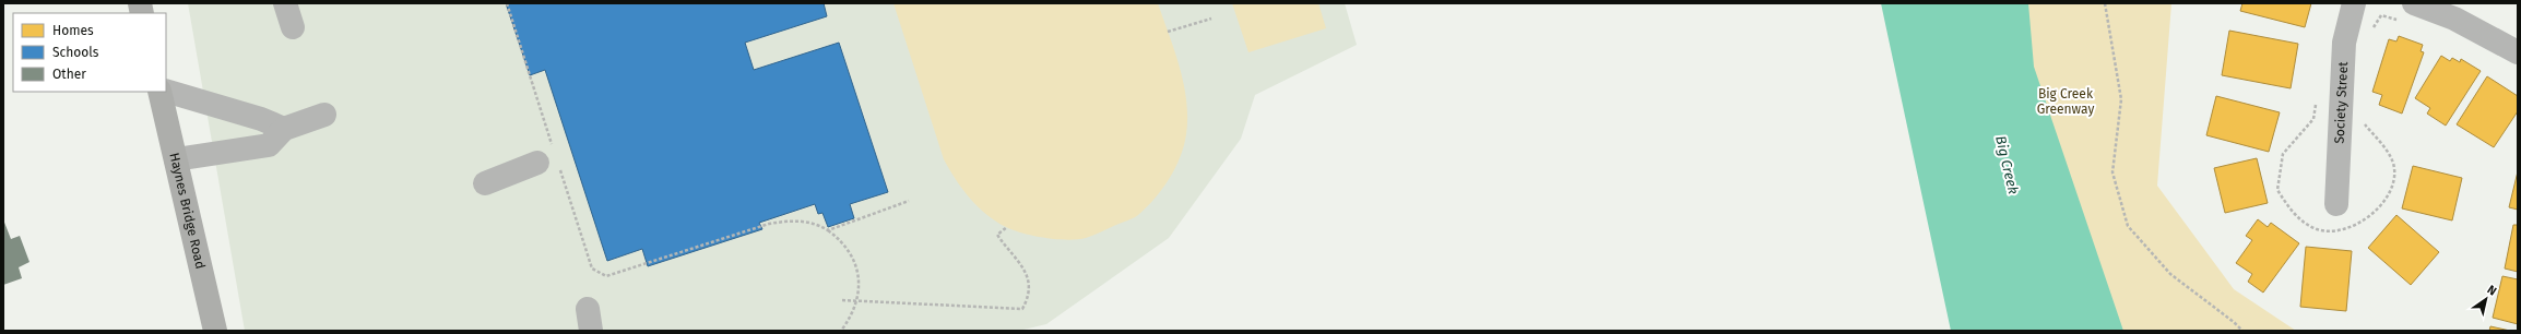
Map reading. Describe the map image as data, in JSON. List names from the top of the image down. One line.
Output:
{"streets":{"main road":["Haynes Bridge Road"],"street":["Society Street"]},"water":["Big Creek"],"parks":["Big Creek Greenway"],"legend":["Homes","Schools","Other"],"north":"top right"}
